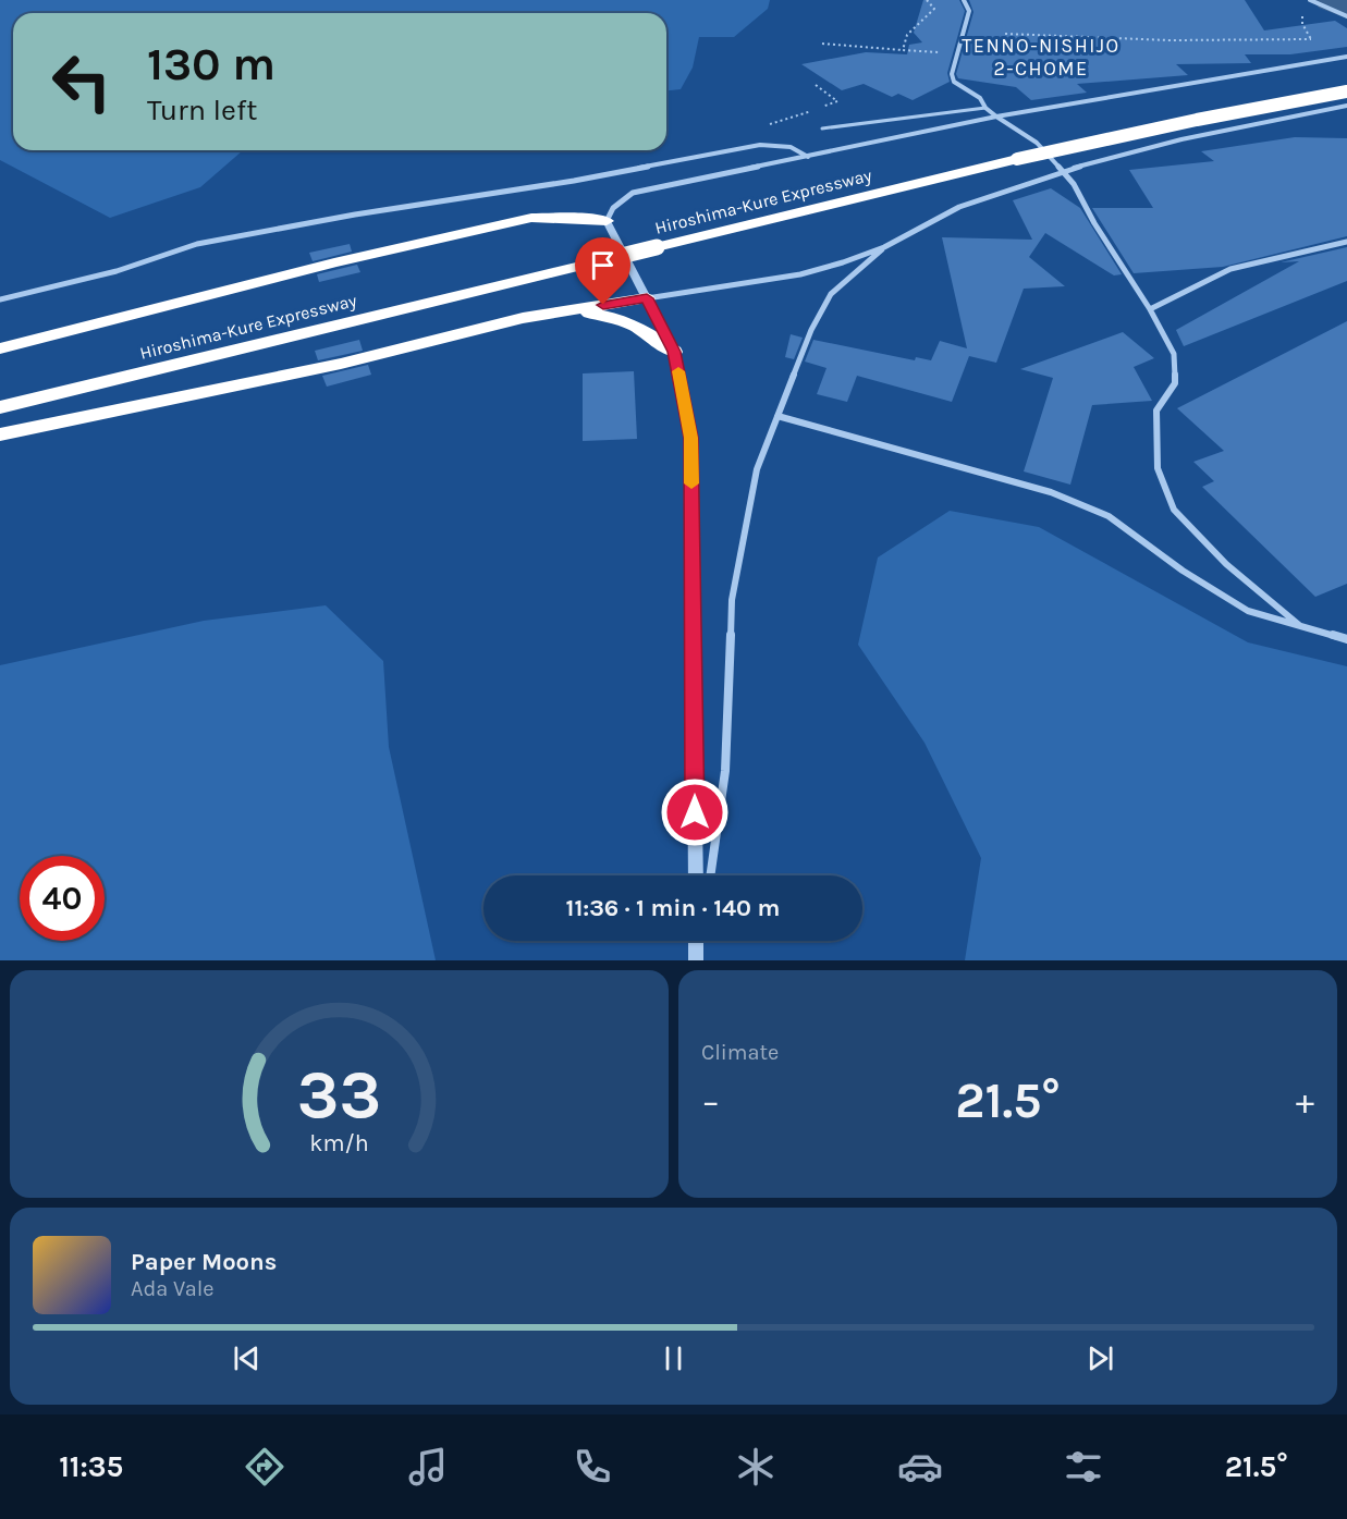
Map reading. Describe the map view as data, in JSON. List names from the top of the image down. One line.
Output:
{"streets":{"highway":["Hiroshima-Kure Expressway"]},"districts":["TENNO-NISHIJO 2-CHOME"],"page":{"turn":["130 m","Turn left"],"limit":"40","trip":"11:36 · 1 min · 140 m","tile":"Climate","heat":["−","21.5°","+"],"song":["Paper Moons","Ada Vale"],"tabs":["11:35","21.5°"],"gauge":["33","km/h"]}}
